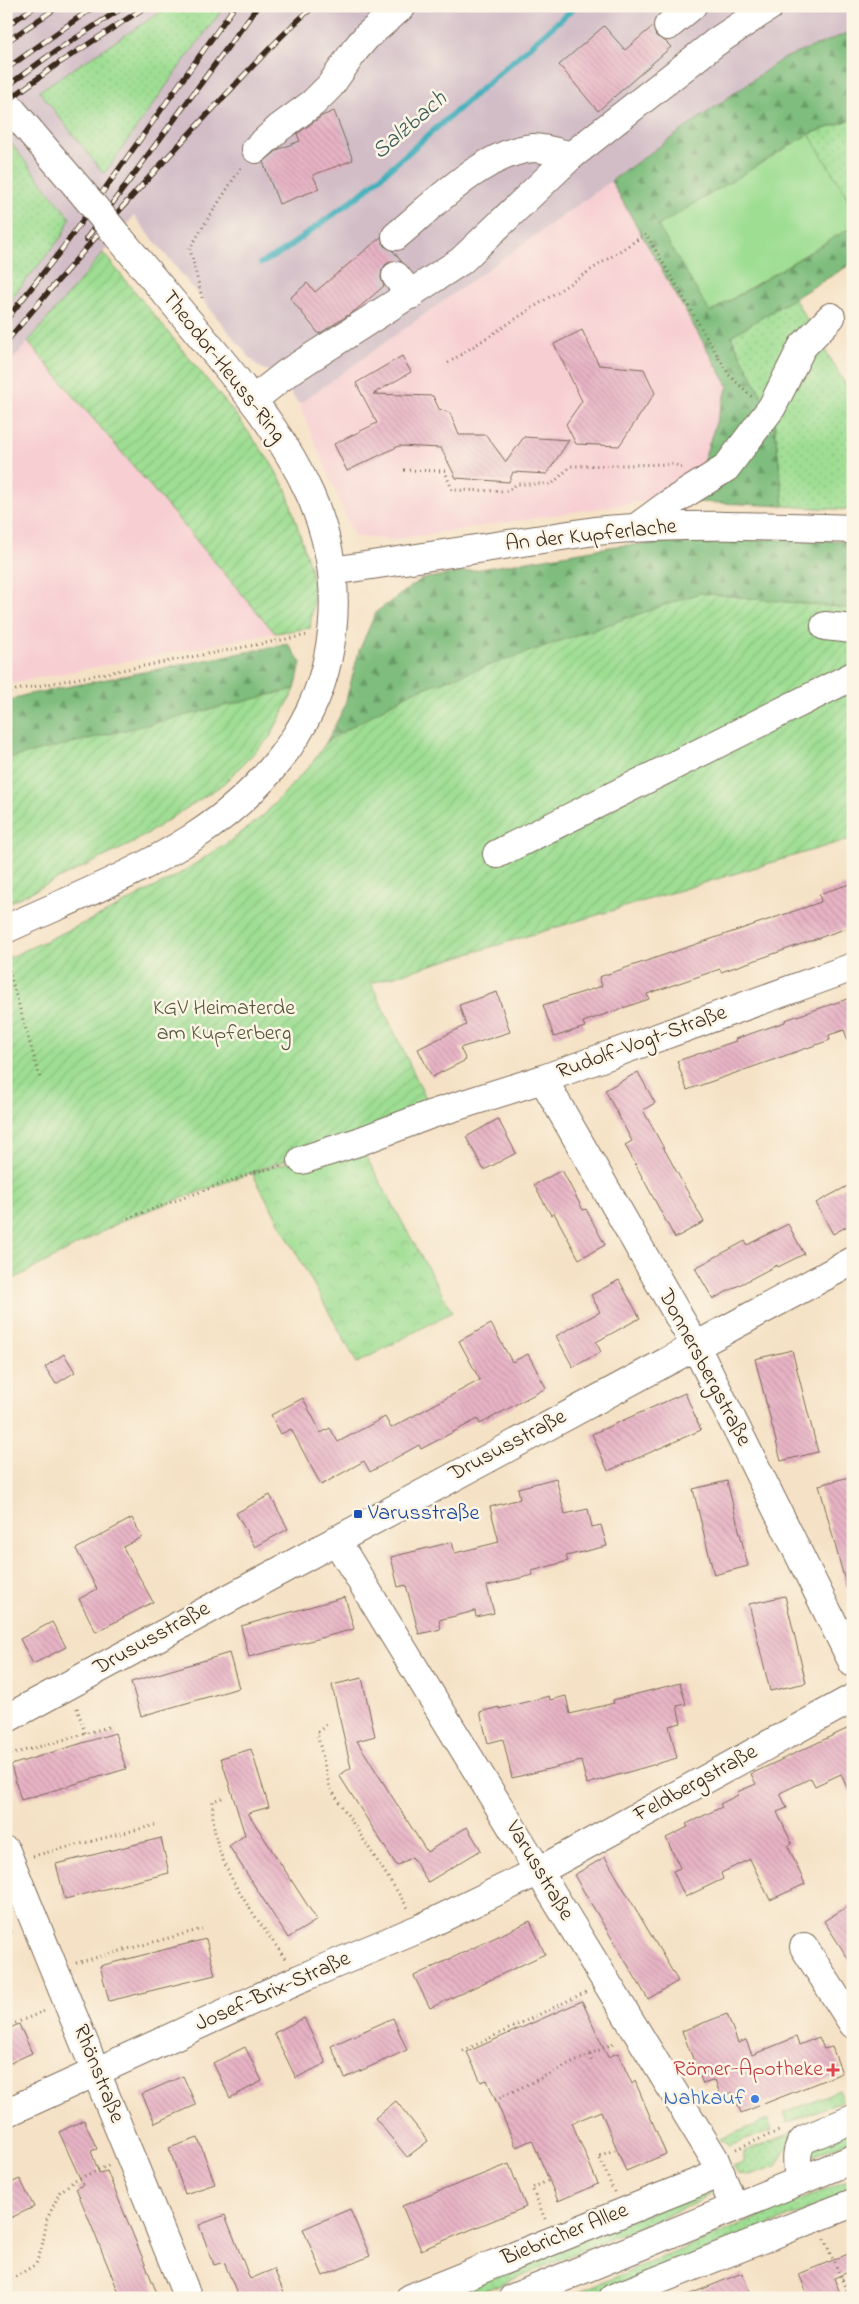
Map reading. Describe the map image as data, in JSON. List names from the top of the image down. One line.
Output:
{"streets":{"street":["Theodor-Heuss-Ring","An der Kupferlache","Rudolf-Vogt-Straße","Donnersbergstraße","Drususstraße","Feldbergstraße","Varusstraße","Josef-Brix-Straße","Rhönstraße","Biebricher Allee"]},"crossings":[["Theodor-Heuss-Ring","An der Kupferlache"],["Rudolf-Vogt-Straße","Donnersbergstraße"],["Donnersbergstraße","Drususstraße"],["Drususstraße","Varusstraße"],["Feldbergstraße","Varusstraße"],["Feldbergstraße","Josef-Brix-Straße"],["Varusstraße","Josef-Brix-Straße"],["Varusstraße","Biebricher Allee"],["Josef-Brix-Straße","Rhönstraße"]],"water":["Salzbach"],"parks":["KGV Heimaterde am Kupferberg"],"places":{"transit":["Varusstraße"],"health":["Römer-Apotheke"],"other":["Nahkauf"]}}
